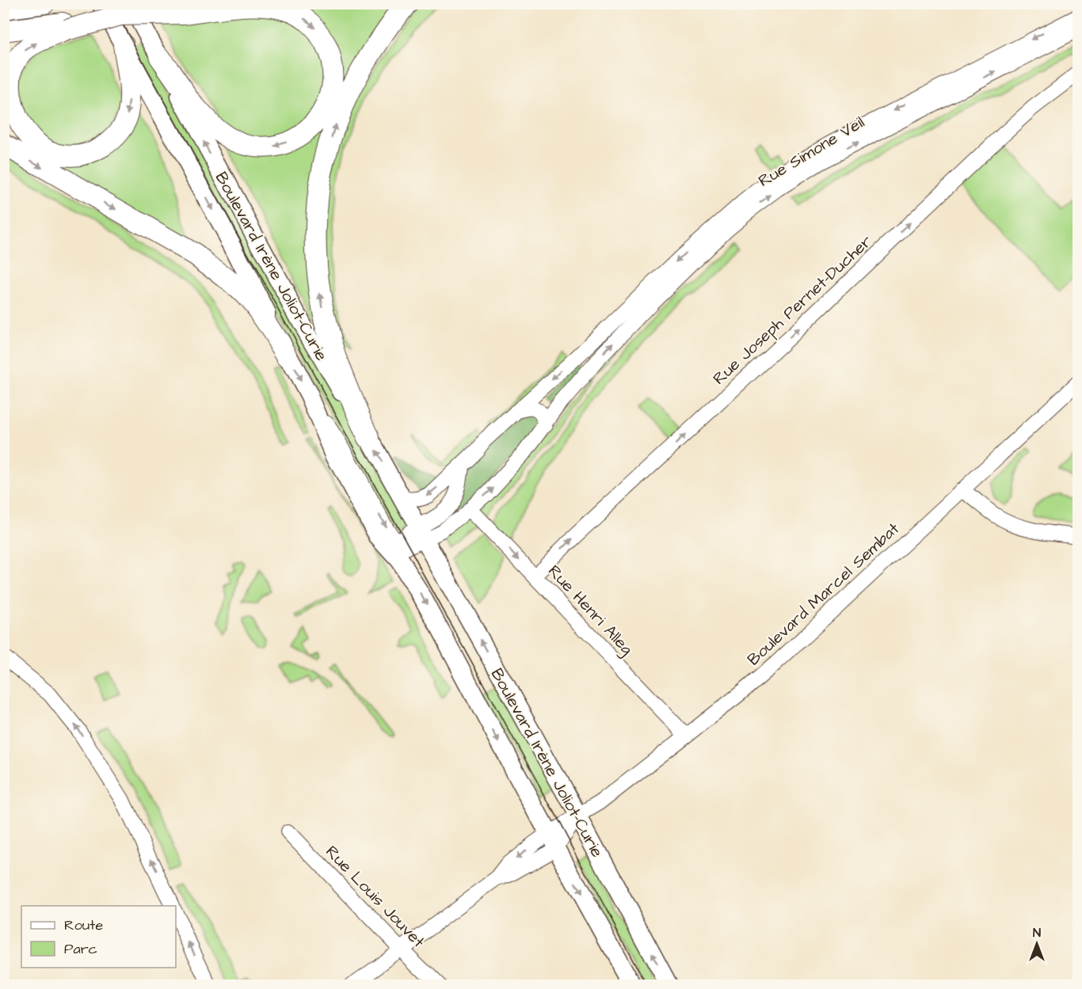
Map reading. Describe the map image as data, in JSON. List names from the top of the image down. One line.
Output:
{"streets":{"main road":["Boulevard Irène Joliot-Curie"],"street":["Rue Simone Veil","Rue Joseph Pernet-Ducher","Boulevard Marcel Sembat","Rue Henri Alleg","Rue Louis Jouvet"]},"crossings":[["Rue Simone Veil","Boulevard Irène Joliot-Curie"],["Rue Simone Veil","Rue Henri Alleg"],["Boulevard Irène Joliot-Curie","Boulevard Marcel Sembat"],["Rue Joseph Pernet-Ducher","Rue Henri Alleg"],["Boulevard Marcel Sembat","Rue Henri Alleg"],["Boulevard Marcel Sembat","Rue Louis Jouvet"]],"one_way":["Rue Joseph Pernet-Ducher"],"legend":["Route","Parc"],"north":"top"}
